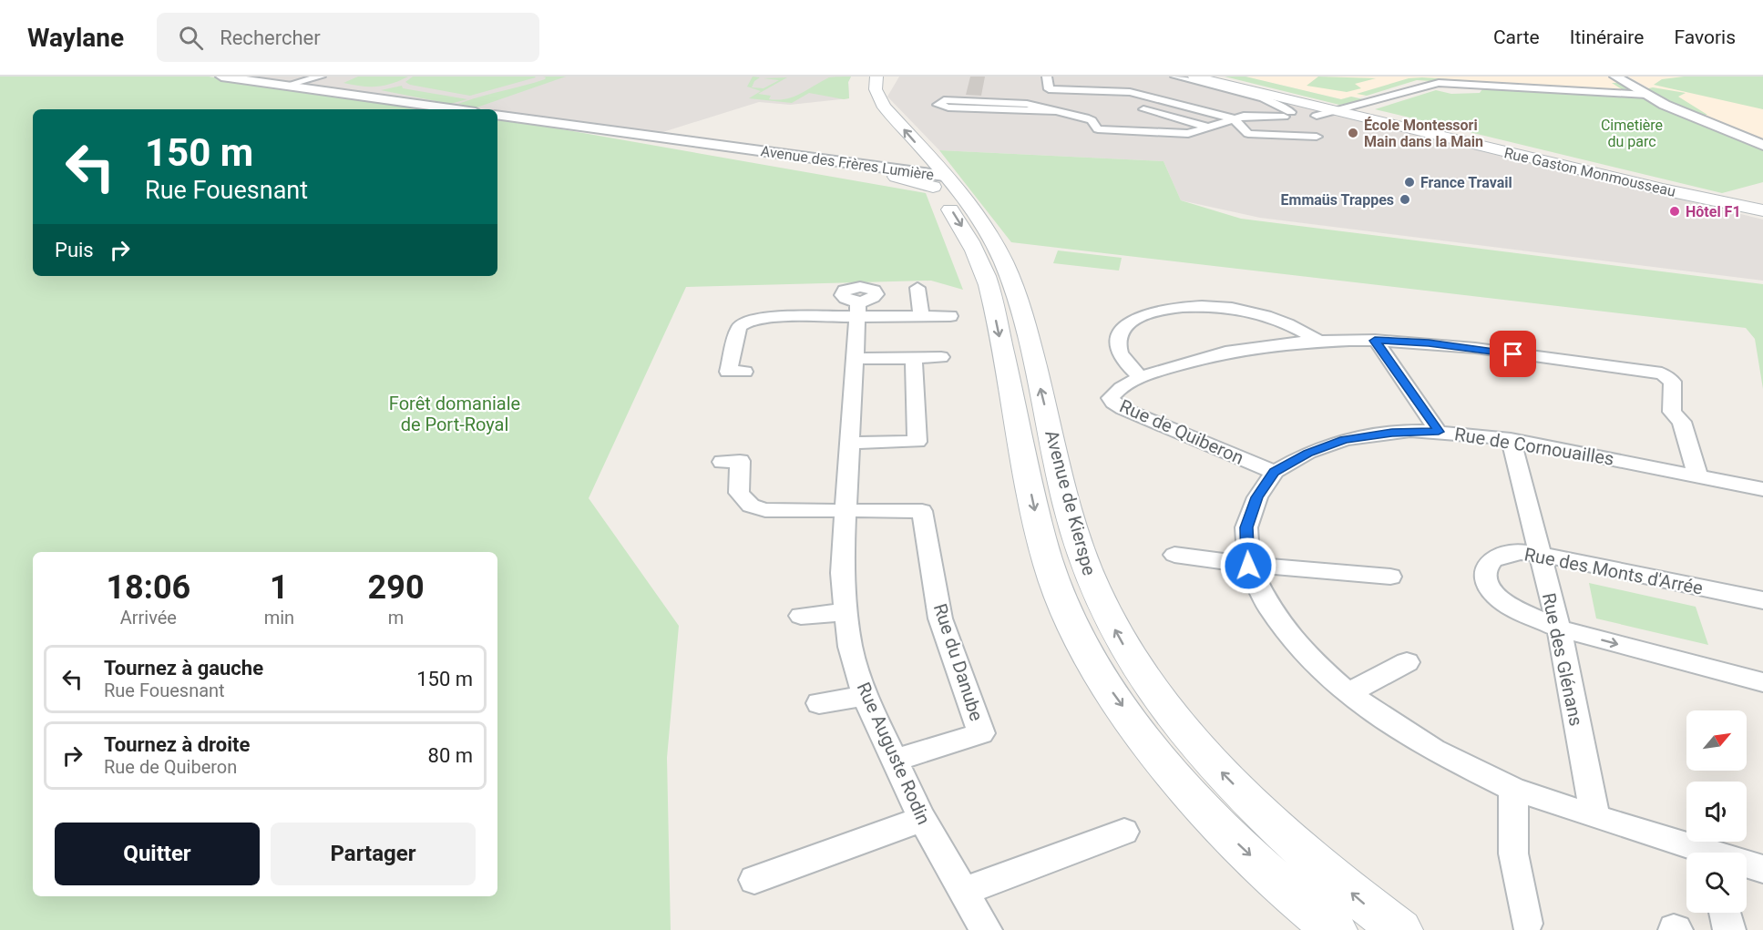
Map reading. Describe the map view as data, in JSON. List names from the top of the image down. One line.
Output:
{"streets":{"main road":["Rue Gaston Monmousseau","Avenue de Kierspe"],"street":["Avenue des Frères Lumière","Rue de Quiberon","Rue de Cornouailles","Rue des Monts d'Arrée","Rue des Glénans","Rue du Danube","Rue Auguste Rodin"]},"crossings":[["Avenue des Frères Lumière","Avenue de Kierspe"],["Rue de Quiberon","Rue de Cornouailles"],["Rue de Cornouailles","Rue des Glénans"],["Rue des Monts d'Arrée","Rue des Glénans"],["Rue du Danube","Rue Auguste Rodin"]],"parks":["Cimetière du parc","Forêt domaniale de Port-Royal"],"places":["École Montessori Main dans la Main","France Travail","Emmaüs Trappes","Hôtel F1"],"north":"top right","page":{"header":"Waylane","search":"Rechercher","nav":["Carte","Itinéraire","Favoris"],"turn":["150 m","Rue Fouesnant"],"then":"Puis","eta":["18:06","Arrivée","1","min","290","m"],"list":[{"name":"Tournez à gauche","note":"Rue Fouesnant","value":"150 m"},{"name":"Tournez à droite","note":"Rue de Quiberon","value":"80 m"}],"buttons":["Quitter","Partager"]}}
